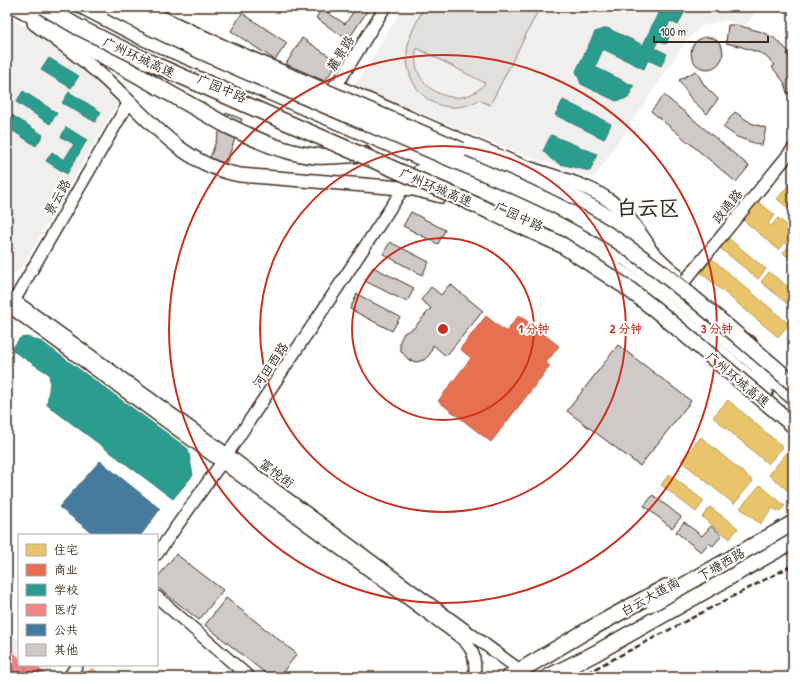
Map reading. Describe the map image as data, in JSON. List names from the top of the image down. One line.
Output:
{"streets":{"highway":["广州环城高速","广园中路","下塘西路","白云大道南"],"street":["麓景路","景云路","政通路","河田西路","富悦街"]},"crossings":[["麓景路","广园中路"],["广州环城高速","广园中路"],["景云路","富悦街"],["河田西路","富悦街"],["富悦街","下塘西路"],["富悦街","白云大道南"],["下塘西路","白云大道南"]],"districts":["白云区"],"legend":["住宅","商业","学校","医疗","公共","其他"],"scale_bar":"100 m","rings":["1 分钟","2 分钟","3 分钟"]}
